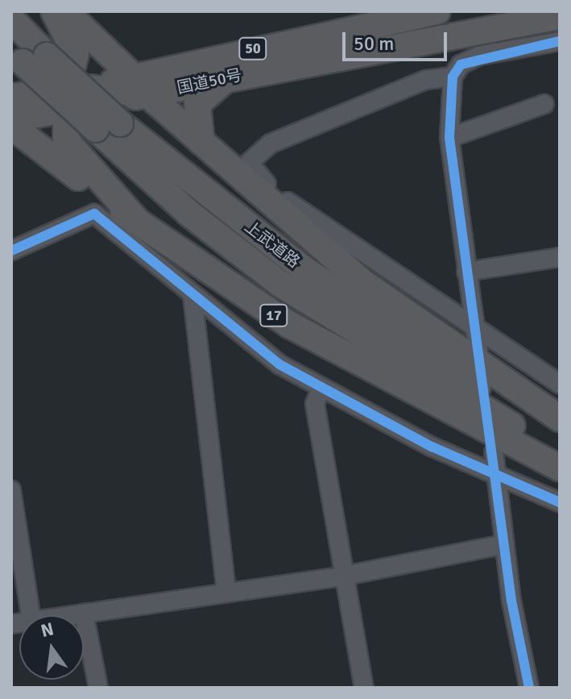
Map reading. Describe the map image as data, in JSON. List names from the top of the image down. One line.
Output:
{"streets":{"highway":["50","国道50号","上武道路","17"]},"crossings":[["国道50号","17"]],"scale_bar":"50 m","north":"top"}
